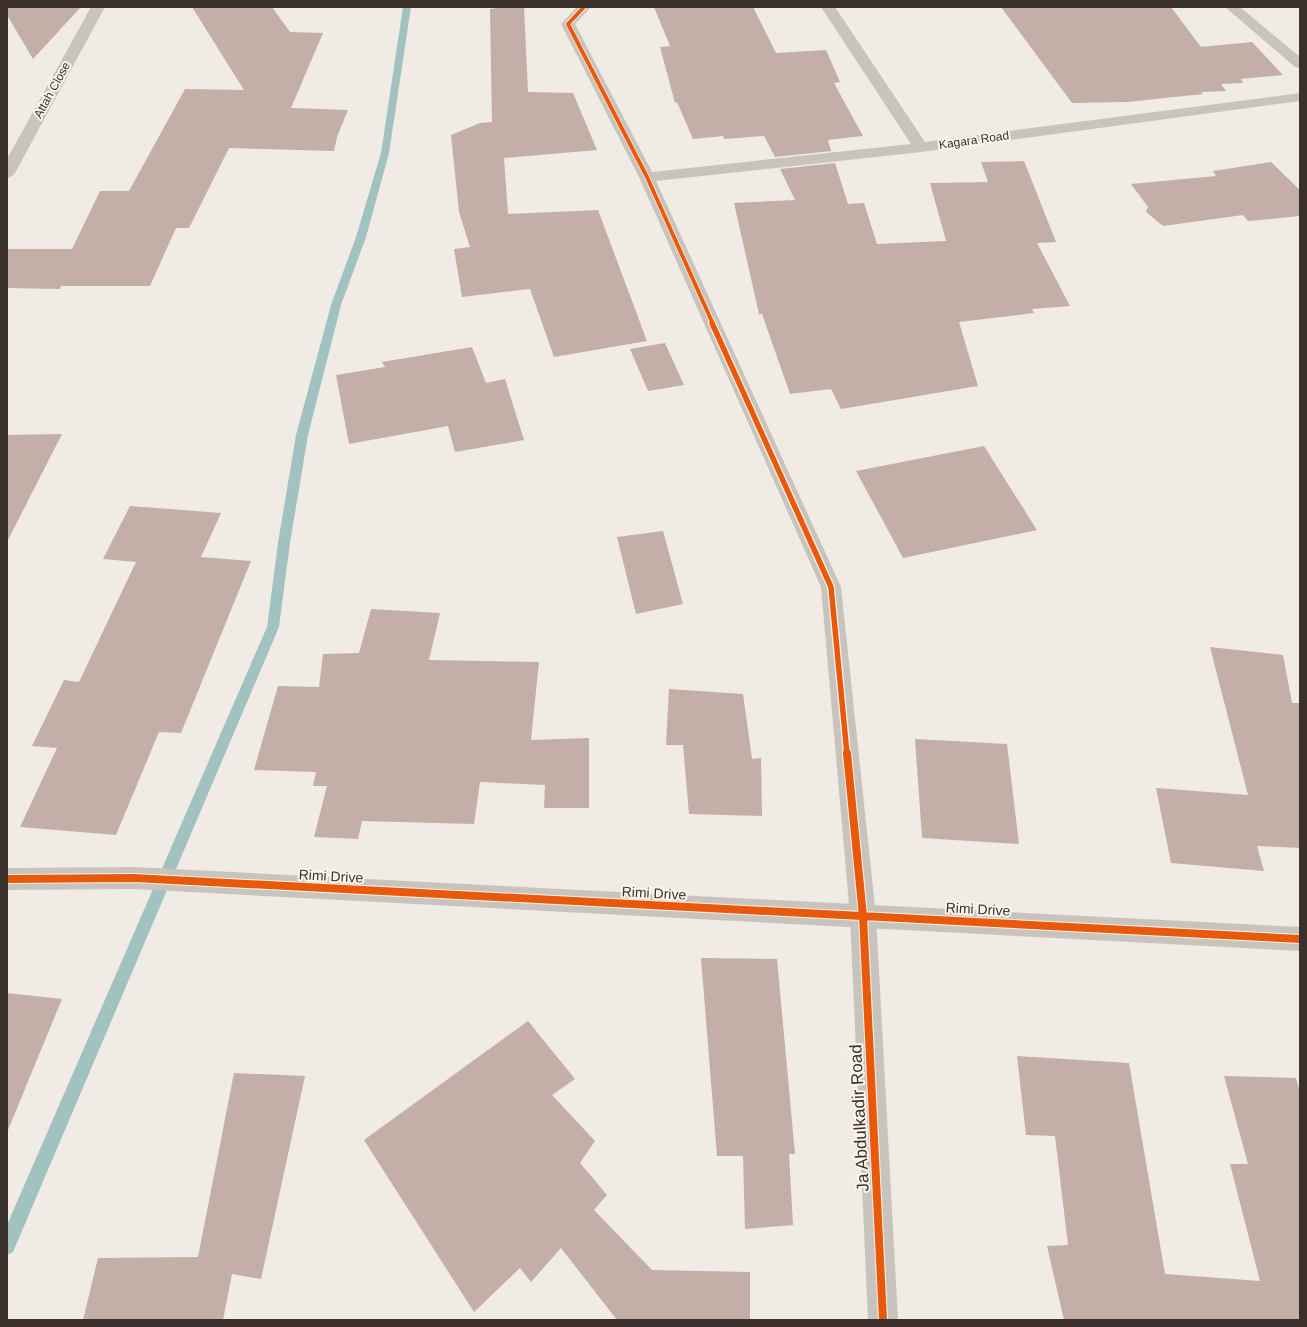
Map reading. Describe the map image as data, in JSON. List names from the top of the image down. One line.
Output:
{"streets":{"street":["Attah Close","Kagara Road","Rimi Drive","Ja Abdulkadir Road"]},"crossings":[["Kagara Road","Ja Abdulkadir Road"],["Rimi Drive","Ja Abdulkadir Road"]]}
